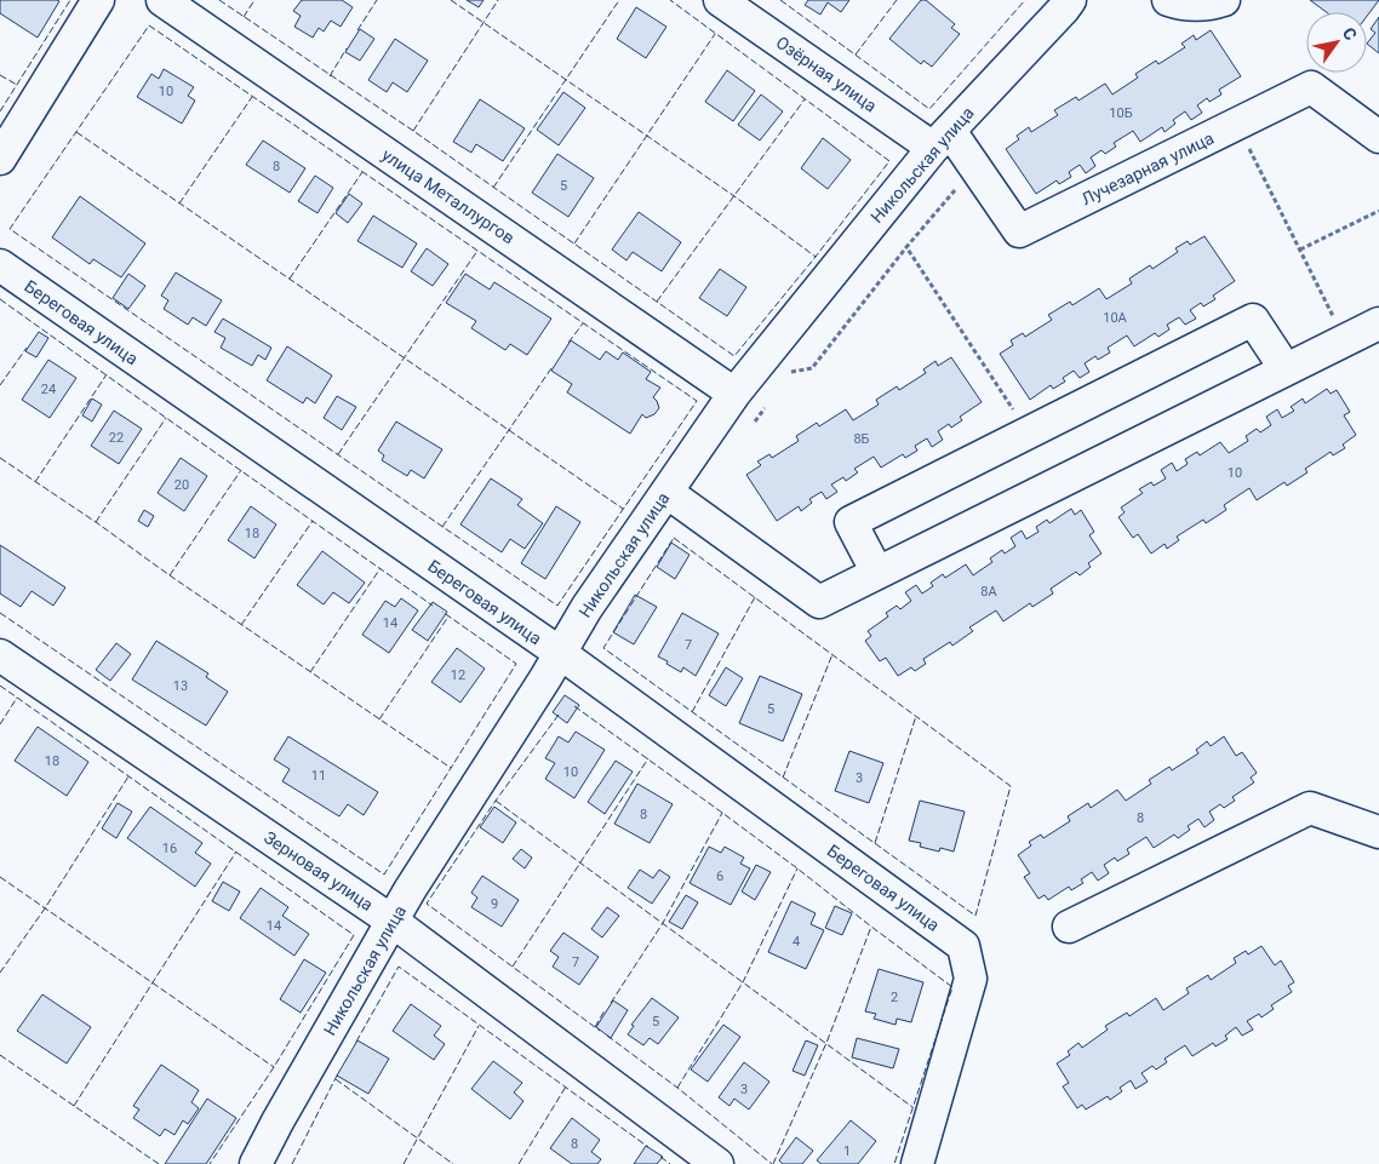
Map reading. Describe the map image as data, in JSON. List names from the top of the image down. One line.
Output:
{"streets":{"street":["Озёрная улица","Никольская улица","Лучезарная улица","улица Металлургов","Береговая улица","Зерновая улица"]},"crossings":[["Озёрная улица","Никольская улица"],["Озёрная улица","Лучезарная улица"],["Никольская улица","Лучезарная улица"],["Никольская улица","улица Металлургов"],["Никольская улица","Береговая улица"],["Никольская улица","Зерновая улица"]],"house_numbers":["10","10Б","8","5","10А","24","22","8Б","10","20","18","8А","14","7","12","13","5","18","10","11","3","8","8","16","6","9","14","4","7","2","5","3","8","1"],"north":"top right"}
